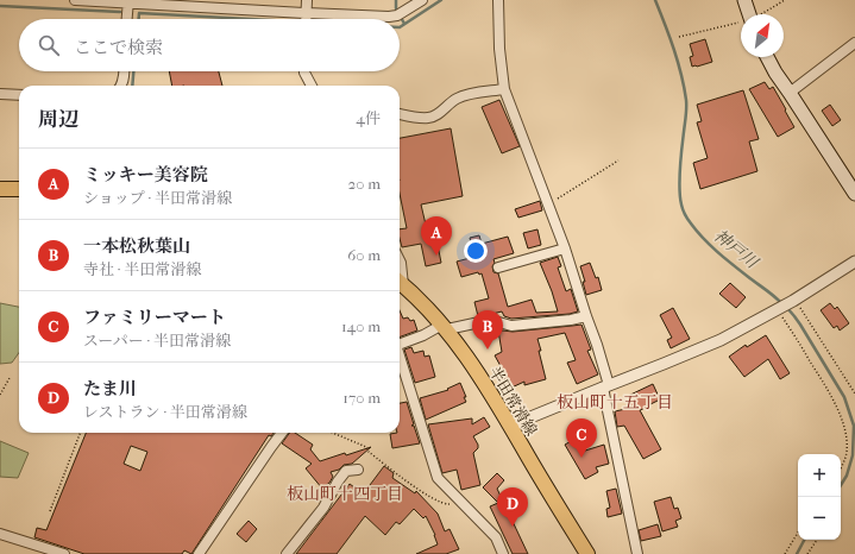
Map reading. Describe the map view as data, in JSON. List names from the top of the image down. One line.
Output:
{"streets":{"main road":["半田常滑線"]},"districts":["板山町十五丁目","板山町十四丁目"],"water":["神戸川"],"north":"top right","page":{"search":"ここで検索","heading":["周辺","4件"],"list":[{"mark":"A","name":"ミッキー美容院","note":"ショップ · 半田常滑線","value":"20 m"},{"mark":"B","name":"一本松秋葉山","note":"寺社 · 半田常滑線","value":"60 m"},{"mark":"C","name":"ファミリーマート","note":"スーパー · 半田常滑線","value":"140 m"},{"mark":"D","name":"たま川","note":"レストラン · 半田常滑線","value":"170 m"}],"pins":["A","B","C","D"],"map_buttons":["+","−"]}}
